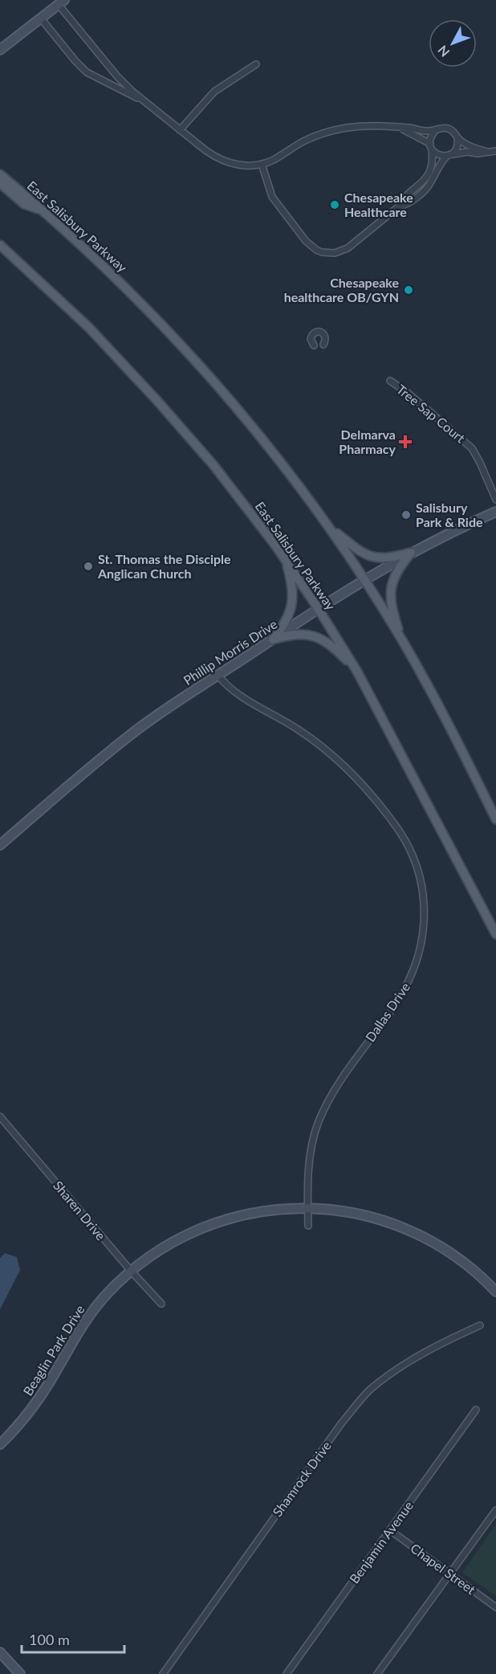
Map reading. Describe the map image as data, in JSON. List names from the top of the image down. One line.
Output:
{"streets":{"main road":["East Salisbury Parkway"],"street":["Tree Sap Court","Phillip Morris Drive","Dallas Drive","Sharen Drive","Beaglin Park Drive","Shamrock Drive","Benjamin Avenue","Chapel Street"]},"crossings":[["East Salisbury Parkway","Phillip Morris Drive"],["Phillip Morris Drive","Dallas Drive"],["Dallas Drive","Beaglin Park Drive"],["Sharen Drive","Beaglin Park Drive"],["Benjamin Avenue","Chapel Street"]],"places":{"other":["Chesapeake Healthcare","Chesapeake healthcare OB/GYN","Salisbury Park & Ride","St. Thomas the Disciple Anglican Church"],"health":["Delmarva Pharmacy"]},"scale_bar":"100 m","north":"bottom left"}
